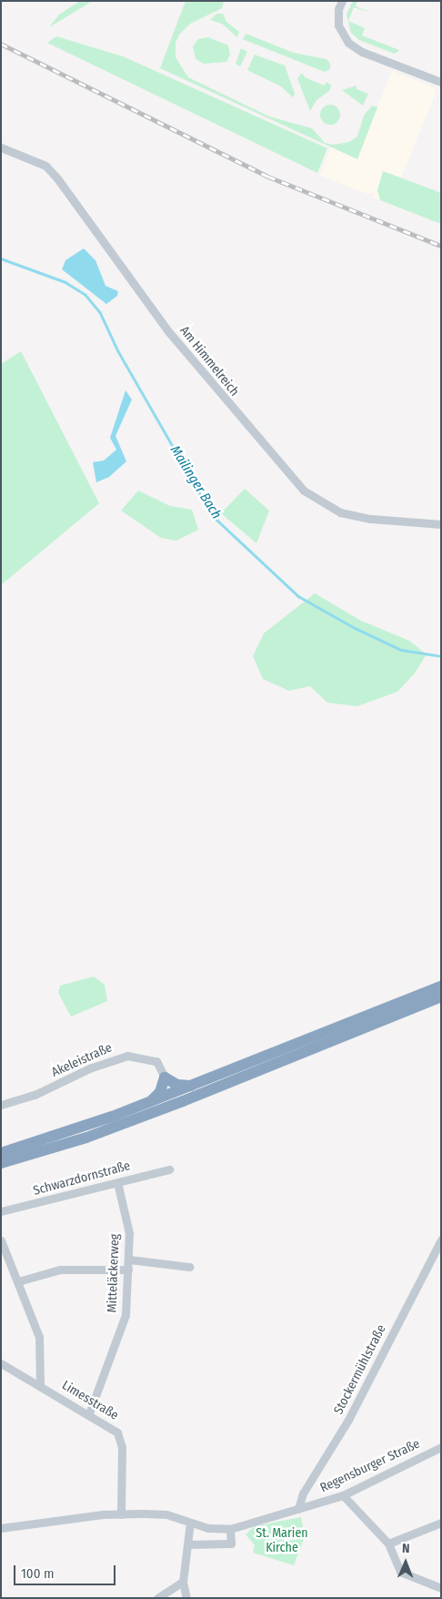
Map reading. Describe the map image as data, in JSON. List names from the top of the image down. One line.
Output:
{"streets":{"street":["Am Himmelreich","Akeleistraße","Schwarzdornstraße","Mitteläckerweg","Stockermühlstraße","Limesstraße","Regensburger Straße"]},"crossings":[["Schwarzdornstraße","Mitteläckerweg"],["Mitteläckerweg","Limesstraße"],["Stockermühlstraße","Regensburger Straße"]],"water":["Mailinger Bach"],"parks":["St. Marien Kirche"],"scale_bar":"100 m","north":"top"}
